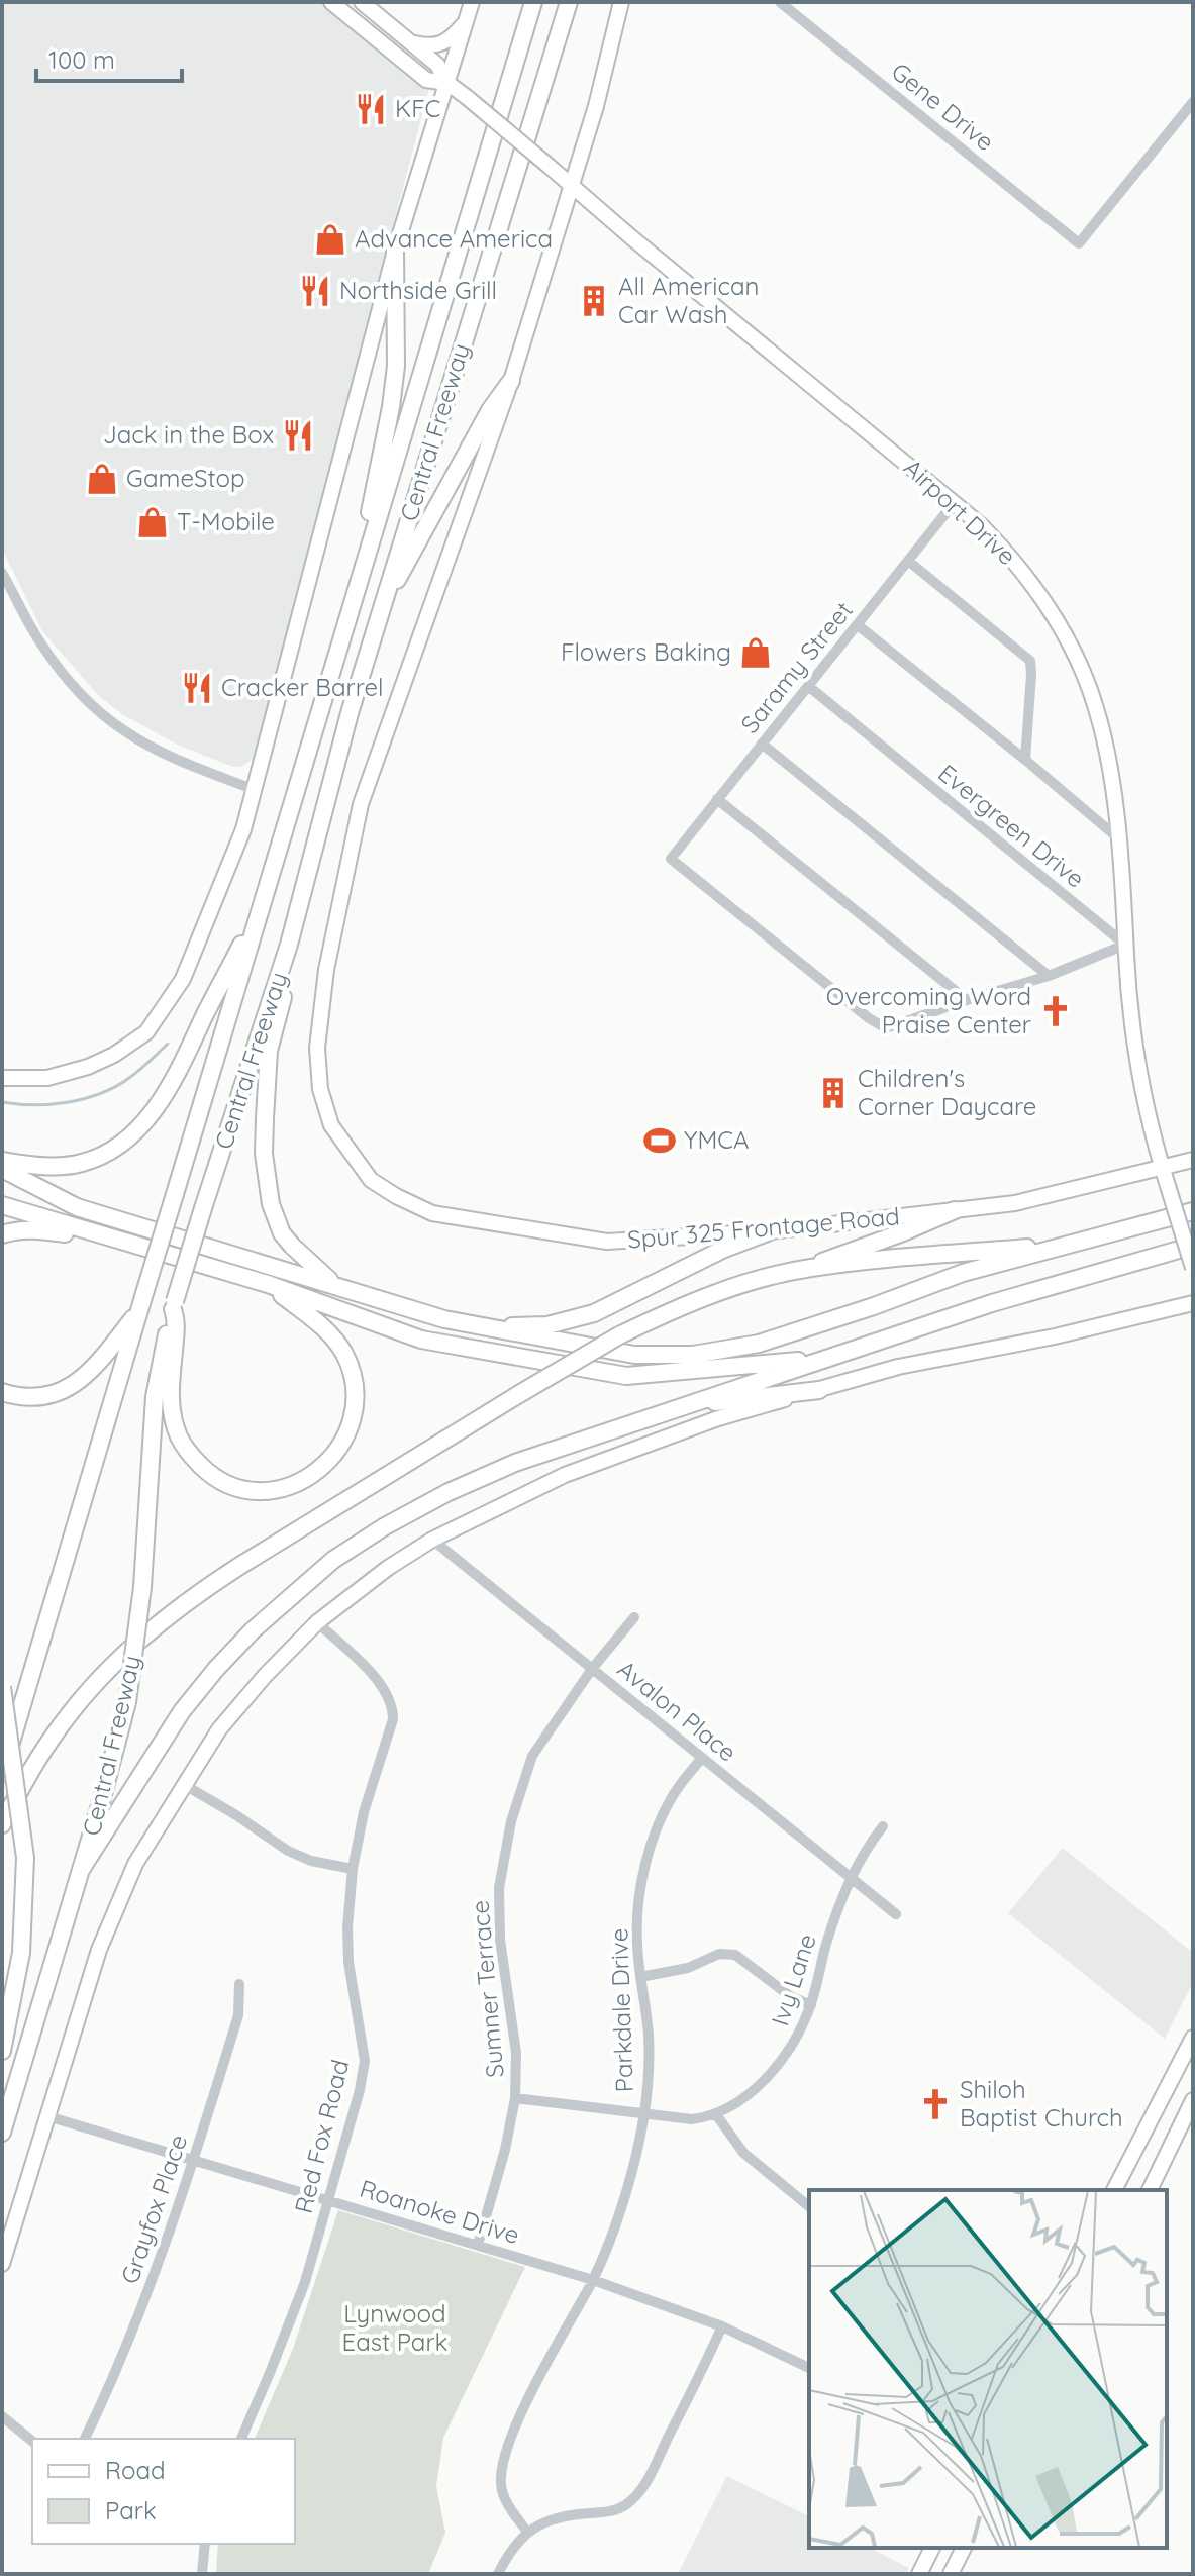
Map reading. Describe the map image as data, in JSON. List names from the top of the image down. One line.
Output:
{"streets":{"highway":["Central Freeway"],"main road":["Airport Drive","Spur 325 Frontage Road"],"street":["Gene Drive","Saramy Street","Evergreen Drive","Avalon Place","Ivy Lane","Sumner Terrace","Parkdale Drive","Red Fox Road","Grayfox Place","Roanoke Drive"]},"crossings":[["Central Freeway","Airport Drive"],["Central Freeway","Spur 325 Frontage Road"],["Airport Drive","Saramy Street"],["Airport Drive","Evergreen Drive"],["Airport Drive","Spur 325 Frontage Road"],["Saramy Street","Evergreen Drive"],["Avalon Place","Ivy Lane"],["Avalon Place","Sumner Terrace"],["Avalon Place","Parkdale Drive"],["Ivy Lane","Sumner Terrace"],["Ivy Lane","Parkdale Drive"],["Sumner Terrace","Roanoke Drive"],["Parkdale Drive","Roanoke Drive"],["Red Fox Road","Roanoke Drive"],["Grayfox Place","Roanoke Drive"]],"parks":["Lynwood East Park"],"places":{"restaurant":["KFC","Northside Grill","Jack in the Box","Cracker Barrel"],"shop":["Advance America","GameStop","T-Mobile","Flowers Baking"],"building":["All American Car Wash","Children's Corner Daycare"],"church":["Overcoming Word Praise Center","Shiloh Baptist Church"],"sports":["YMCA"]},"legend":["Road","Park"],"scale_bar":"100 m"}
